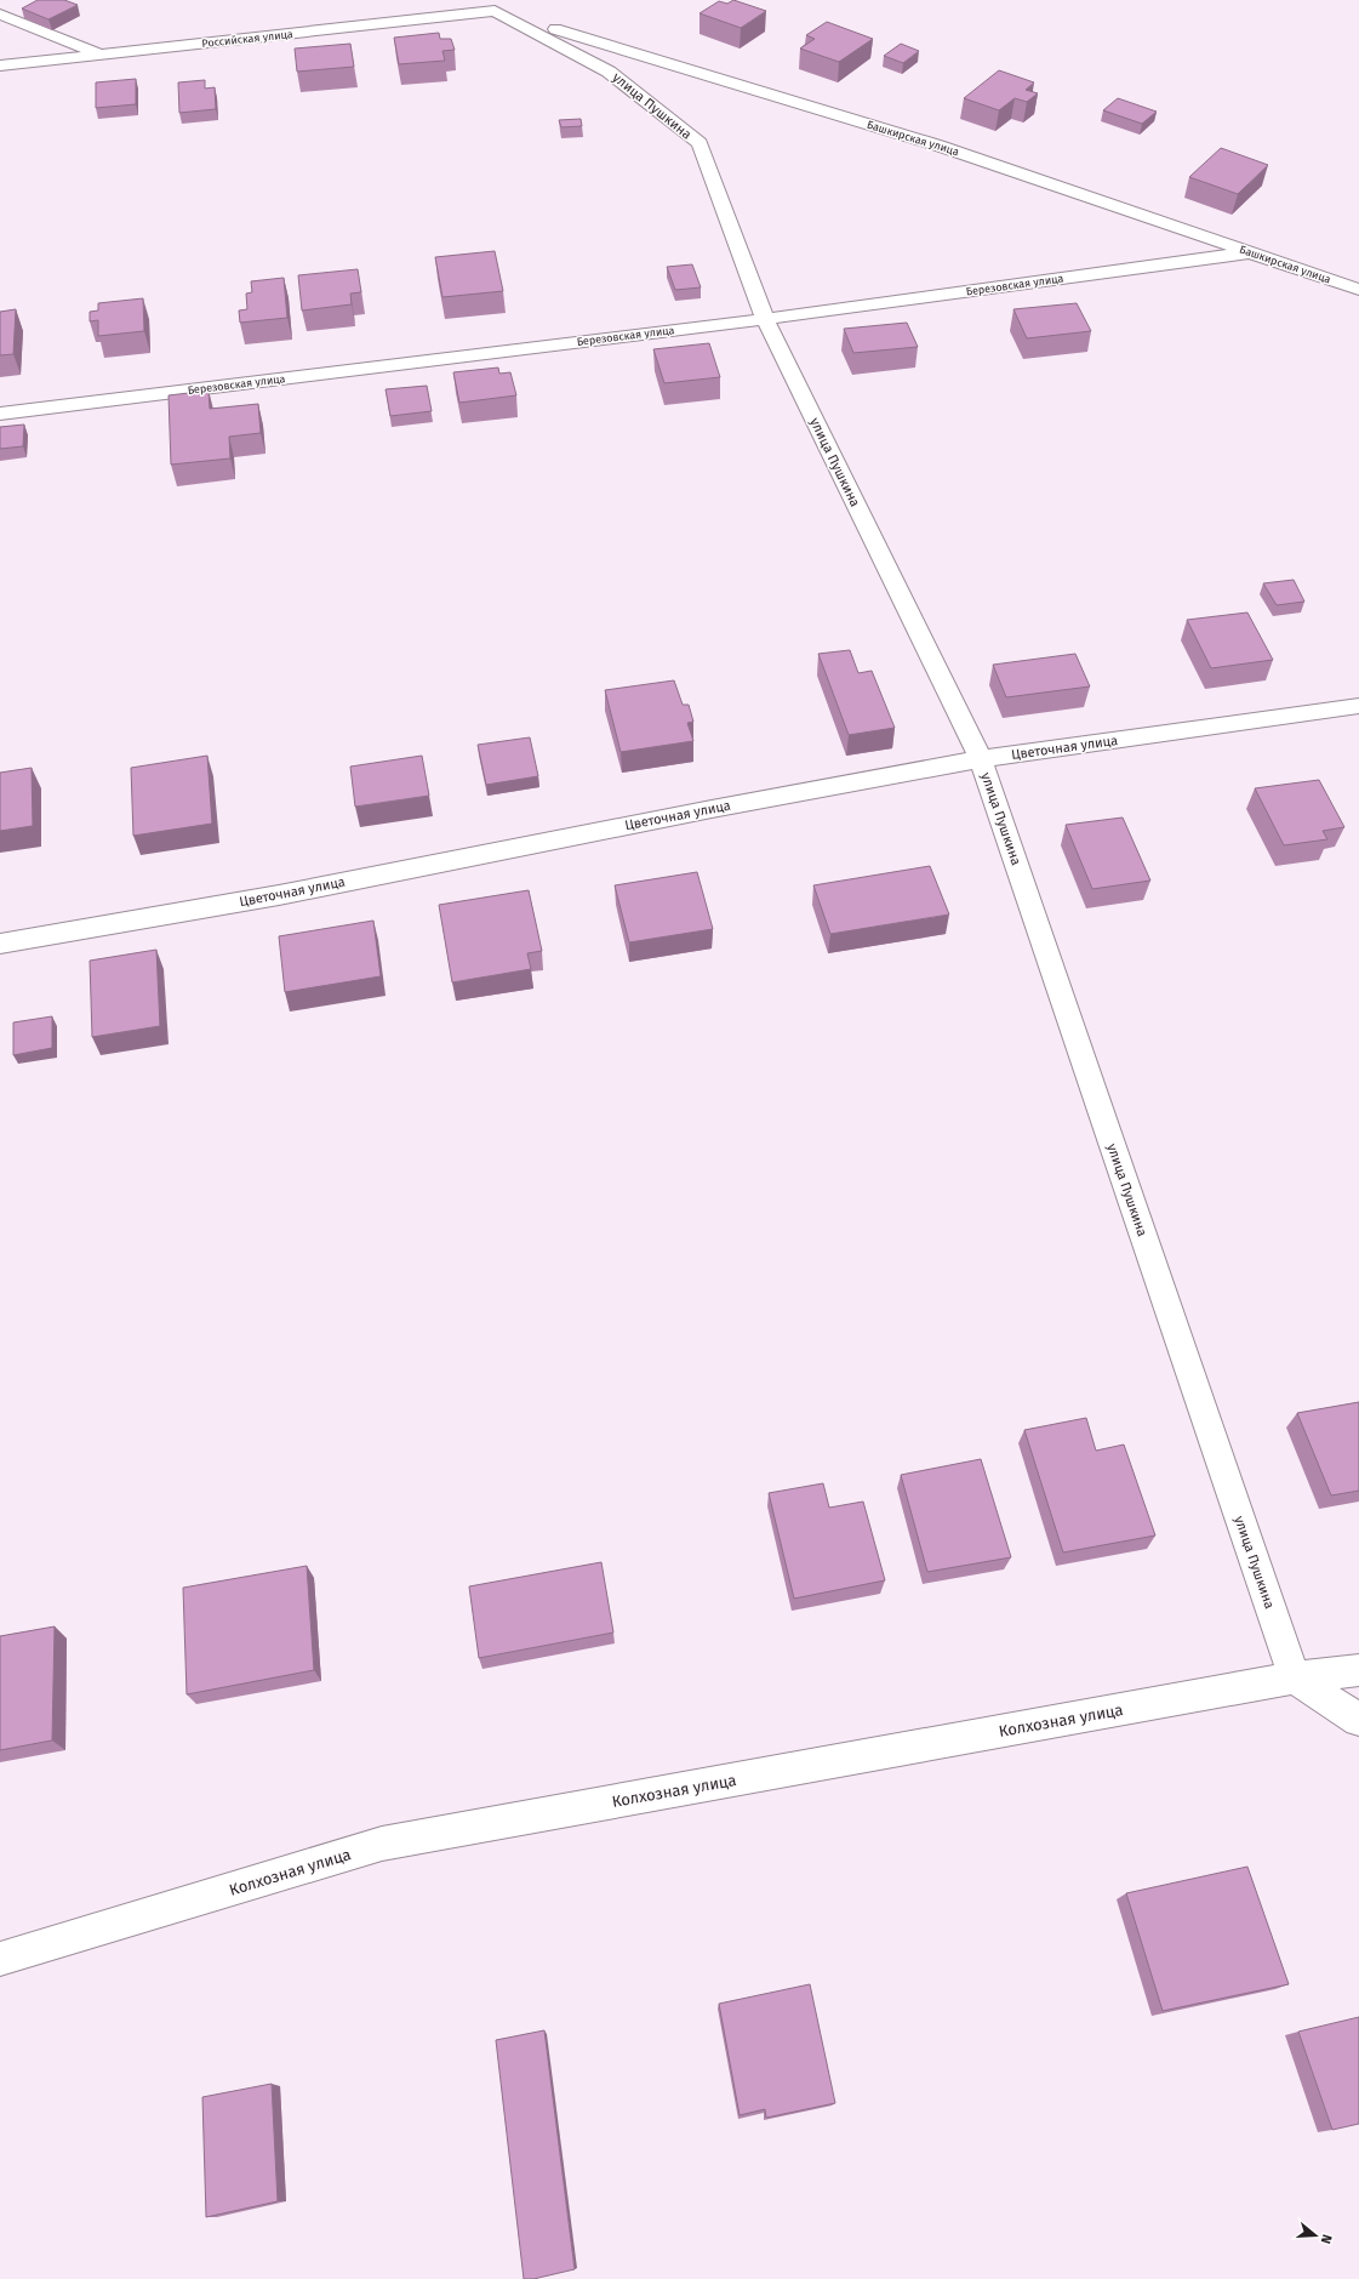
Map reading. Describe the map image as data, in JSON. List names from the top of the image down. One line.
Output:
{"streets":{"street":["Российская улица","улица Пушкина","Башкирская улица","Березовская улица","Цветочная улица","Колхозная улица"]},"crossings":[["Российская улица","улица Пушкина"],["Российская улица","Башкирская улица"],["улица Пушкина","Башкирская улица"],["улица Пушкина","Березовская улица"],["улица Пушкина","Цветочная улица"],["улица Пушкина","Колхозная улица"],["Башкирская улица","Березовская улица"]],"north":"right"}
